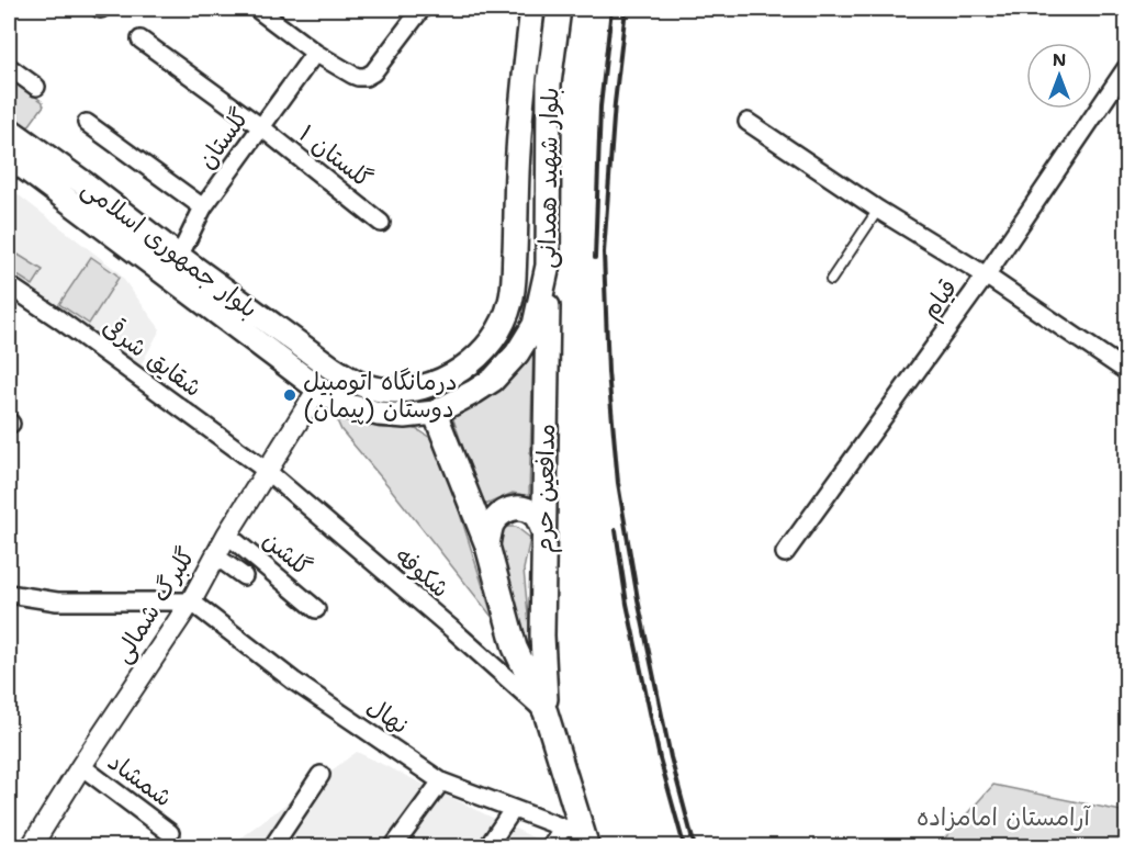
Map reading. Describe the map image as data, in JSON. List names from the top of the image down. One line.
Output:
{"streets":{"main road":["بلوار شهید همدانی","بلوار جمهوری اسلامی","مدافعین حرم"],"street":["گلستان","گلستان ۱","قیام","شقایق شرقی","گلشن","شکوفه","گلبرگ شمالی","نهال","شمشاد"]},"crossings":[["گلستان","گلستان ۱"],["گلستان","بلوار جمهوری اسلامی"],["بلوار شهید همدانی","بلوار جمهوری اسلامی"],["بلوار شهید همدانی","مدافعین حرم"],["بلوار شهید همدانی","گلبرگ شمالی"],["بلوار جمهوری اسلامی","گلبرگ شمالی"],["شقایق شرقی","شکوفه"],["شقایق شرقی","گلبرگ شمالی"],["مدافعین حرم","شکوفه"],["مدافعین حرم","نهال"],["گلشن","گلبرگ شمالی"],["شکوفه","گلبرگ شمالی"],["گلبرگ شمالی","نهال"],["گلبرگ شمالی","شمشاد"]],"parks":["آرامستان امامزاده"],"places":["درمانگاه اتومبیل دوستان (پیمان)"],"north":"top"}
